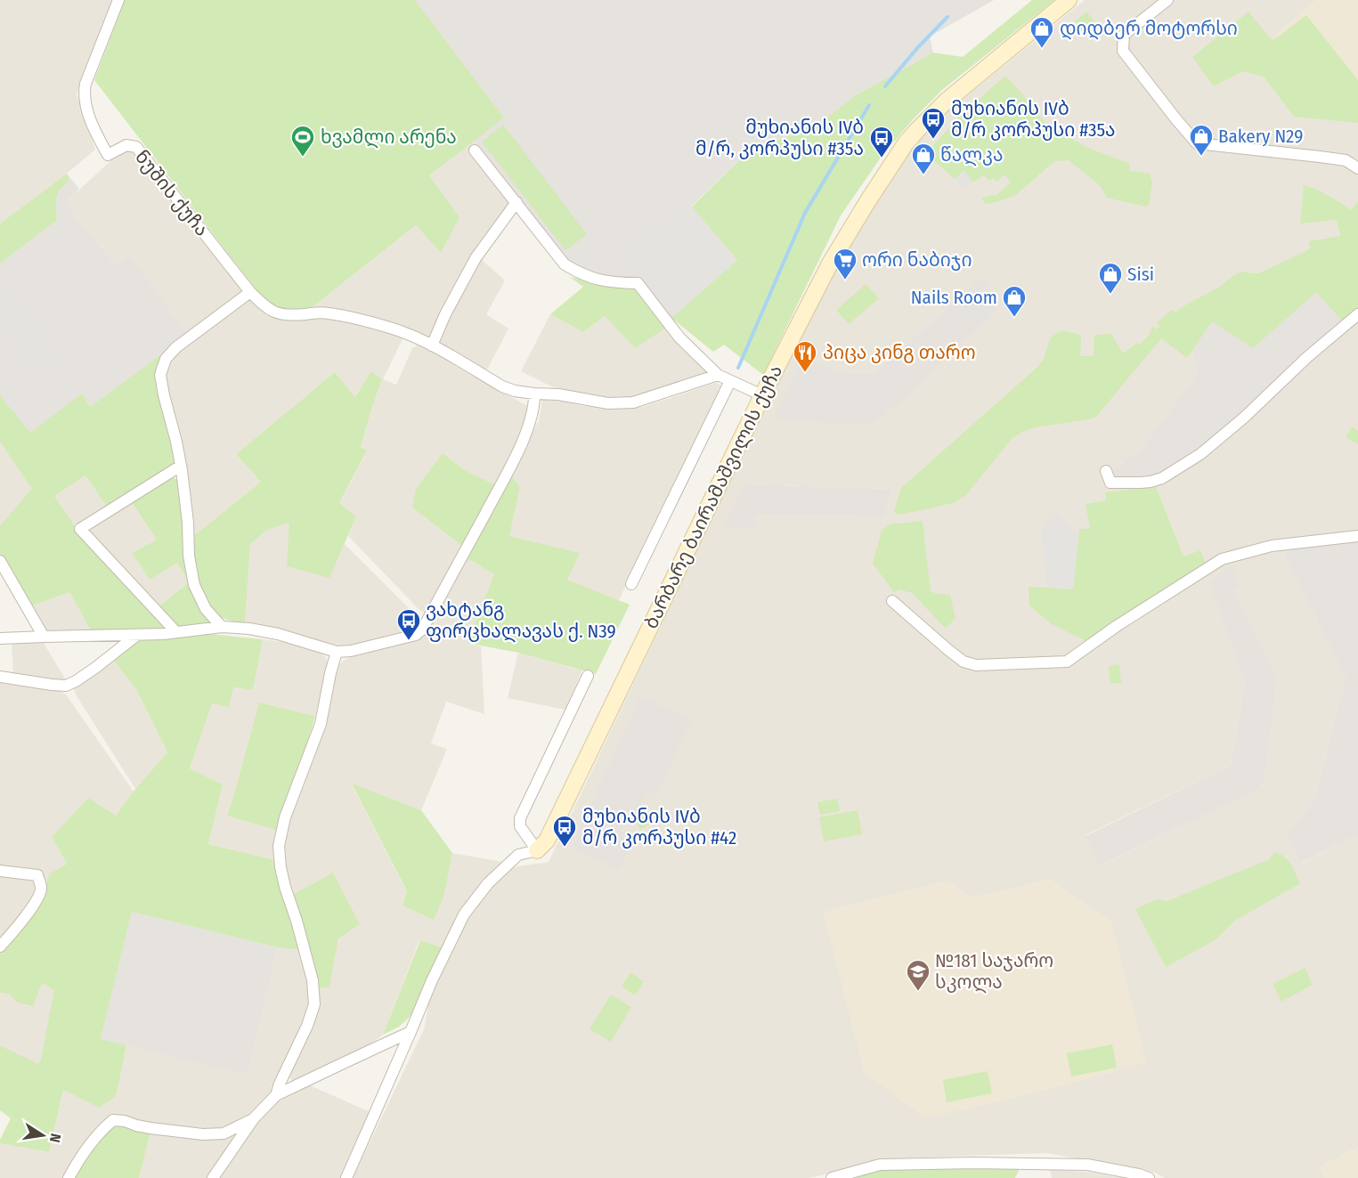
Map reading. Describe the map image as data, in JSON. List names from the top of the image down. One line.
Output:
{"streets":{"street":["ნუშის ქუჩა","ბარბარე ბაირამაშვილის ქუჩა"]},"places":{"shop":["დიდბერ მოტორსი","Bakery N29","წალკა","Sisi","Nails Room"],"bus stop":["მუხიანის IVბ მ/რ კორპუსი #35ა","მუხიანის IVბ მ/რ, კორპუსი #35ა","ვახტანგ ფირცხალავას ქ. N39","მუხიანის IVბ მ/რ კორპუსი #42"],"sports":["ხვამლი არენა"],"supermarket":["ორი ნაბიჯი"],"restaurant":["პიცა კინგ თარო"],"school or university":["№181 საჯარო სკოლა"]},"north":"right"}
